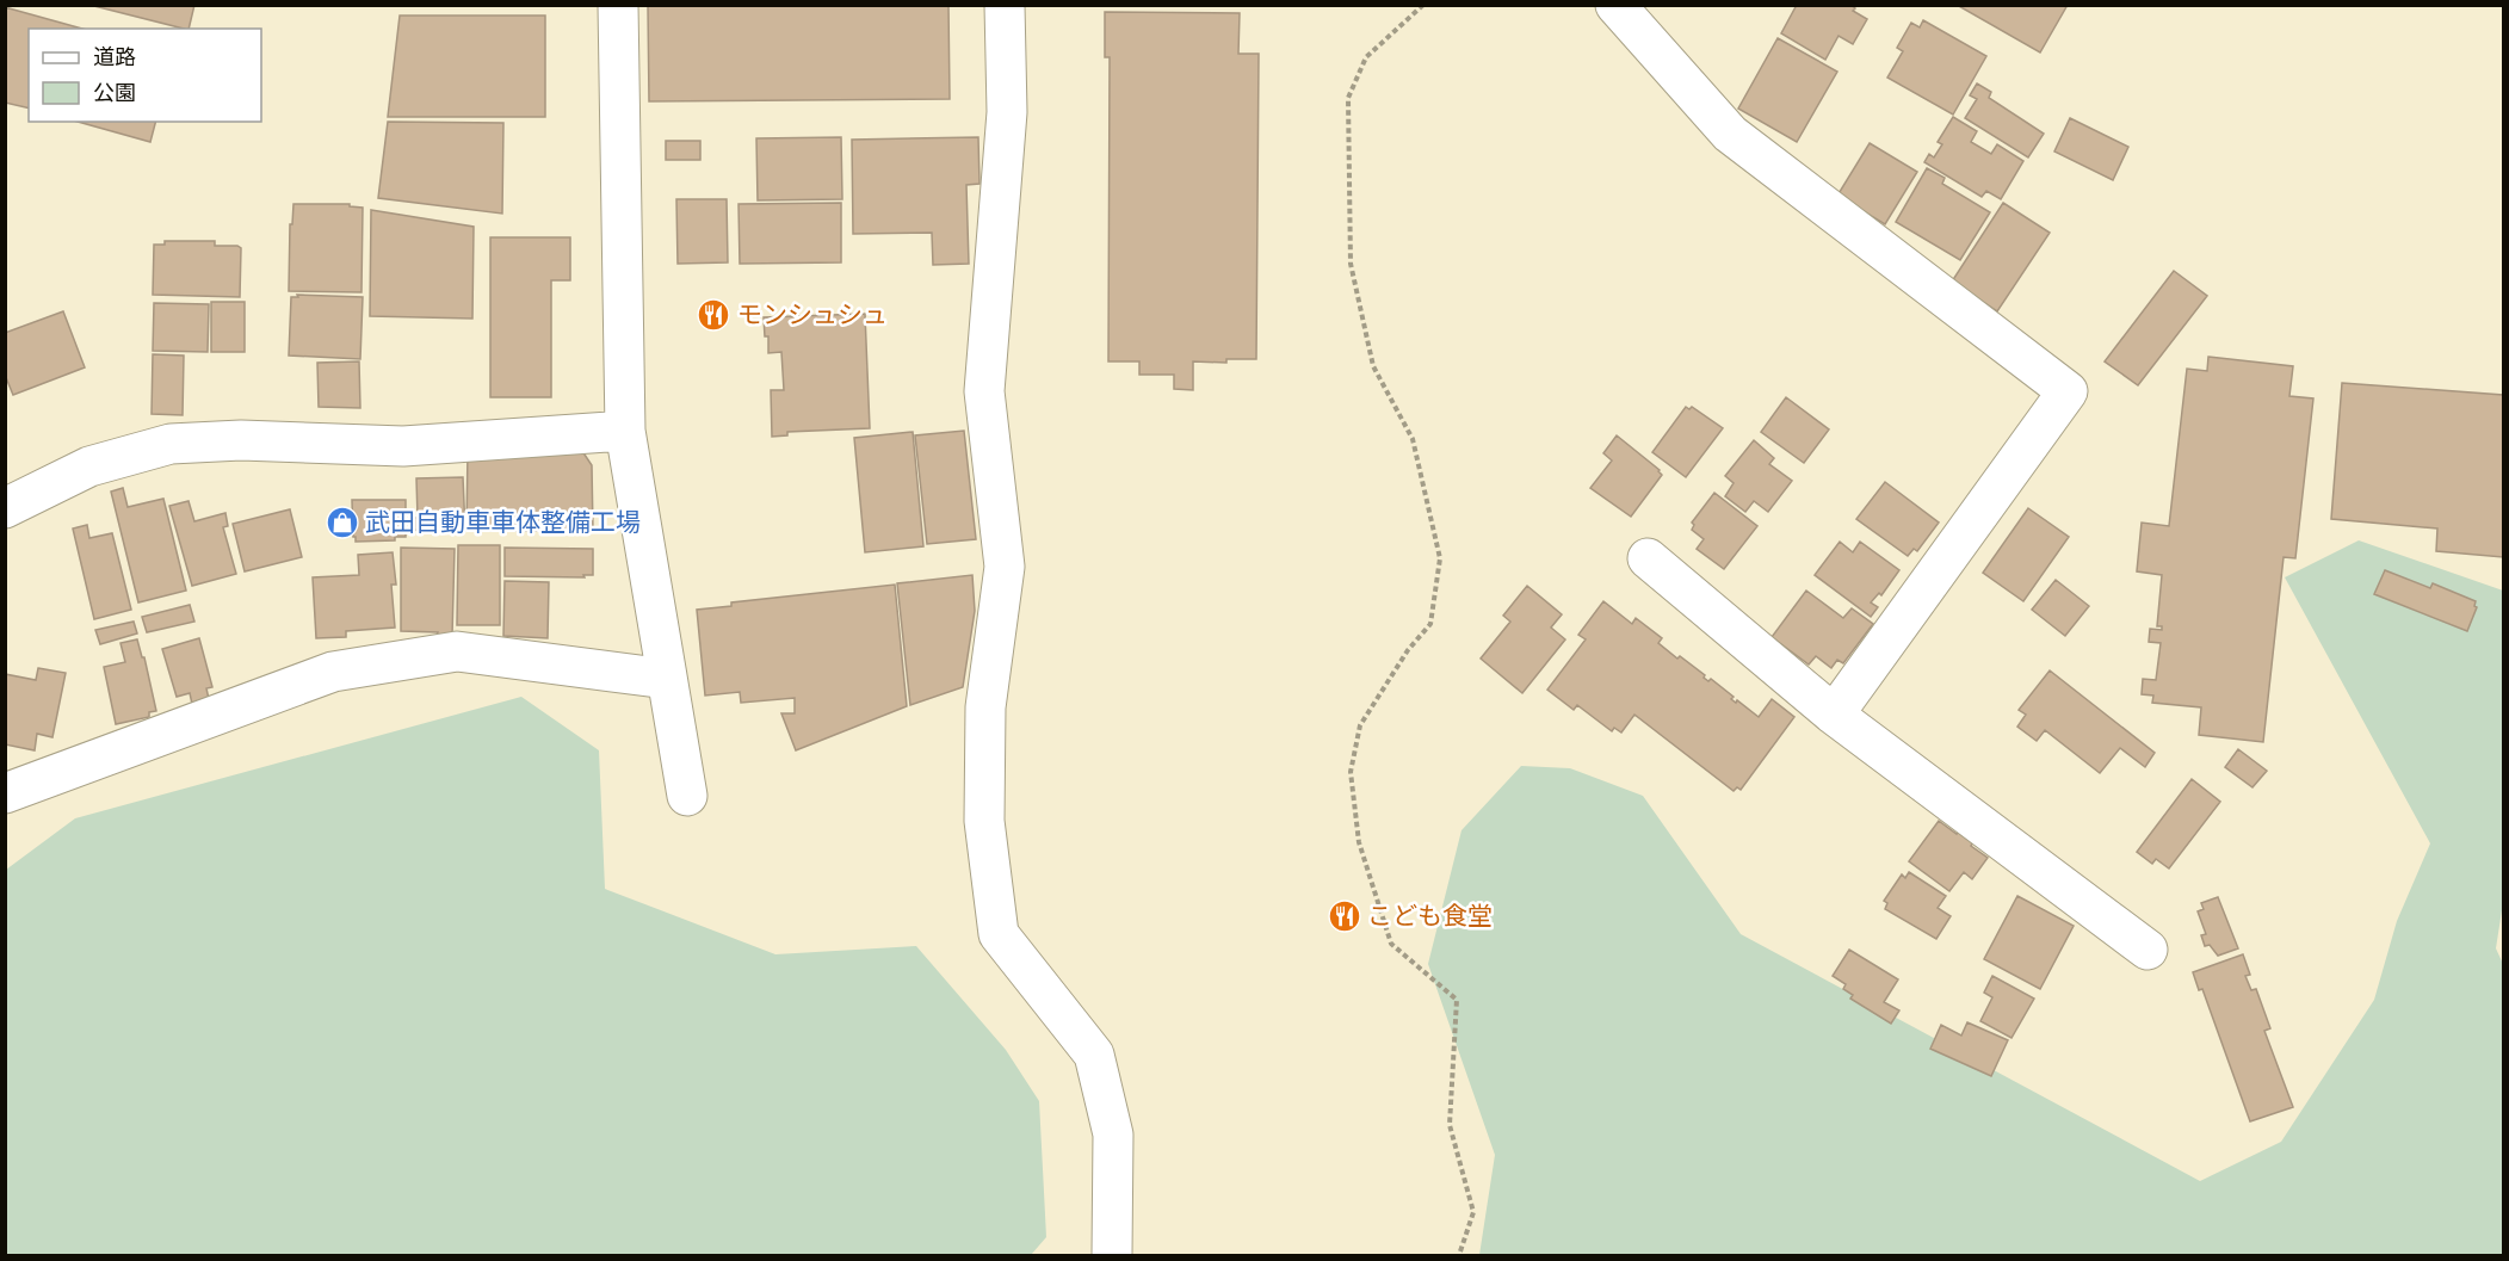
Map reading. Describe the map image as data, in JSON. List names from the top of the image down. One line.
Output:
{"places":{"restaurant":["モンシュシュ","こども食堂"],"shop":["武田自動車車体整備工場"]},"legend":["道路","公園"]}
